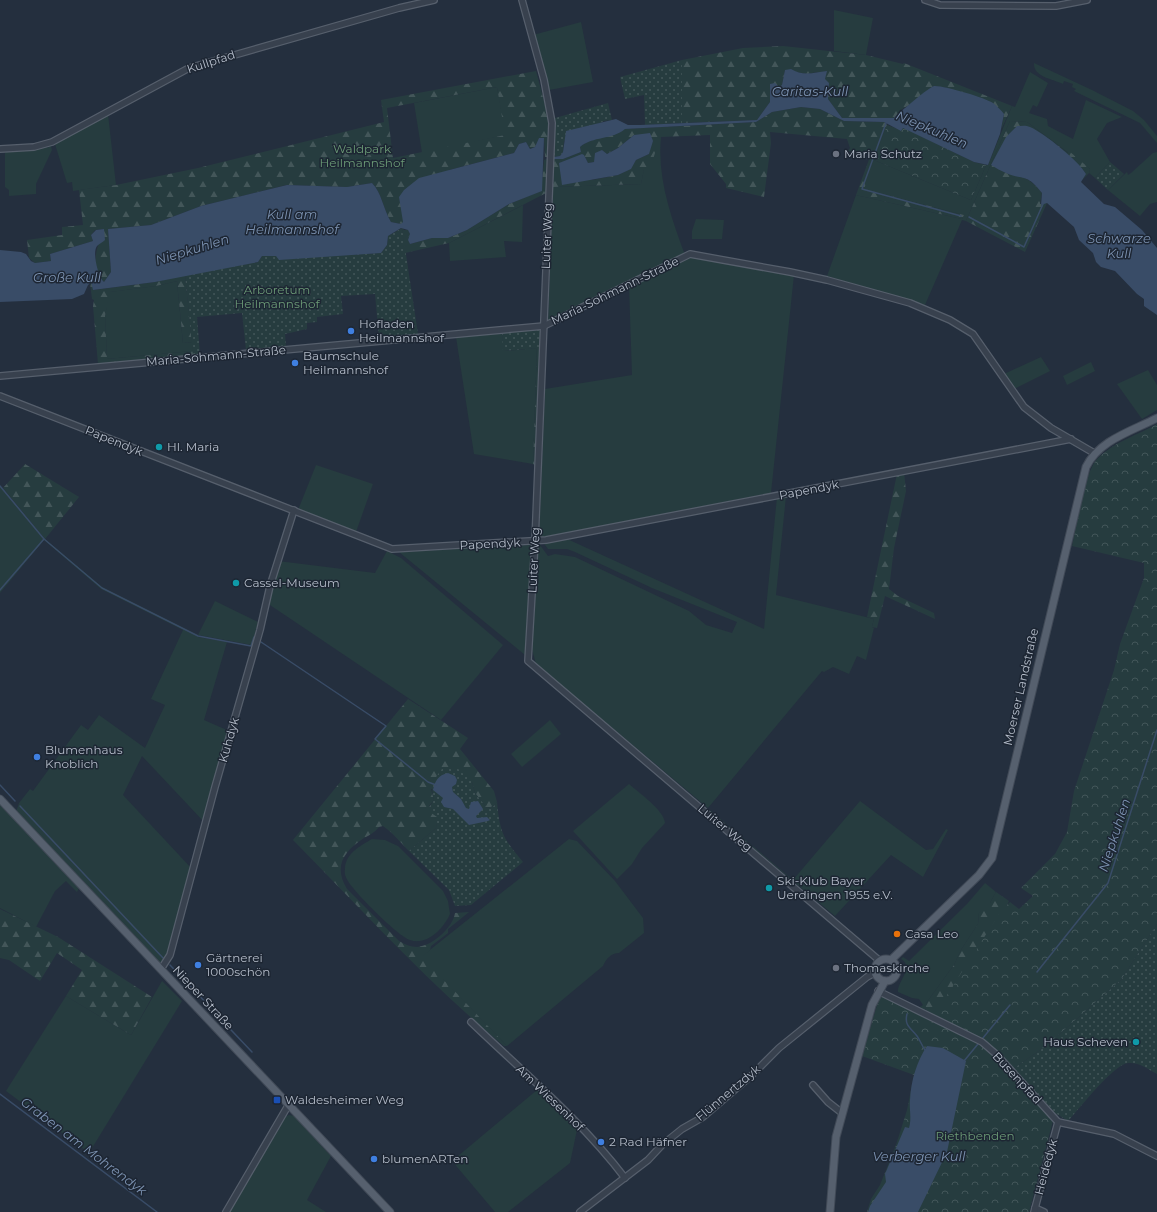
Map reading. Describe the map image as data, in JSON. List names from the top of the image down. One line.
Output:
{"streets":{"main road":["Moerser Landstraße","Nieper Straße"],"street":["Kullpfad","Luiter Weg","Maria-Sohmann-Straße","Papendyk","Kuhdyk","Busenpfad","Flünnertzdyk","Am Wiesenhof","Heidedyk"]},"crossings":[["Luiter Weg","Maria-Sohmann-Straße"],["Luiter Weg","Papendyk"],["Luiter Weg","Moerser Landstraße"],["Luiter Weg","Flünnertzdyk"],["Maria-Sohmann-Straße","Papendyk"],["Maria-Sohmann-Straße","Moerser Landstraße"],["Papendyk","Kuhdyk"],["Moerser Landstraße","Flünnertzdyk"],["Kuhdyk","Nieper Straße"],["Busenpfad","Heidedyk"],["Flünnertzdyk","Am Wiesenhof"]],"water":["Caritas-Kull","Niepkuhlen","Kull am Heilmannshof","Schwarze Kull","Große Kull","Graben am Mohrendyk","Verberger Kull"],"parks":["Waldpark Heilmannshof","Arboretum Heilmannshof","Riethbenden"],"places":{"other":["Maria Schutz","Hofladen Heilmannshof","Baumschule Heilmannshof","Hl. Maria","Cassel-Museum","Blumenhaus Knoblich","Ski-Klub Bayer Uerdingen 1955 e.V.","Casa Leo","Gärtnerei 1000schön","Thomaskirche","Haus Scheven","2 Rad Häfner","blumenARTen"],"transit":["Waldesheimer Weg"]}}
